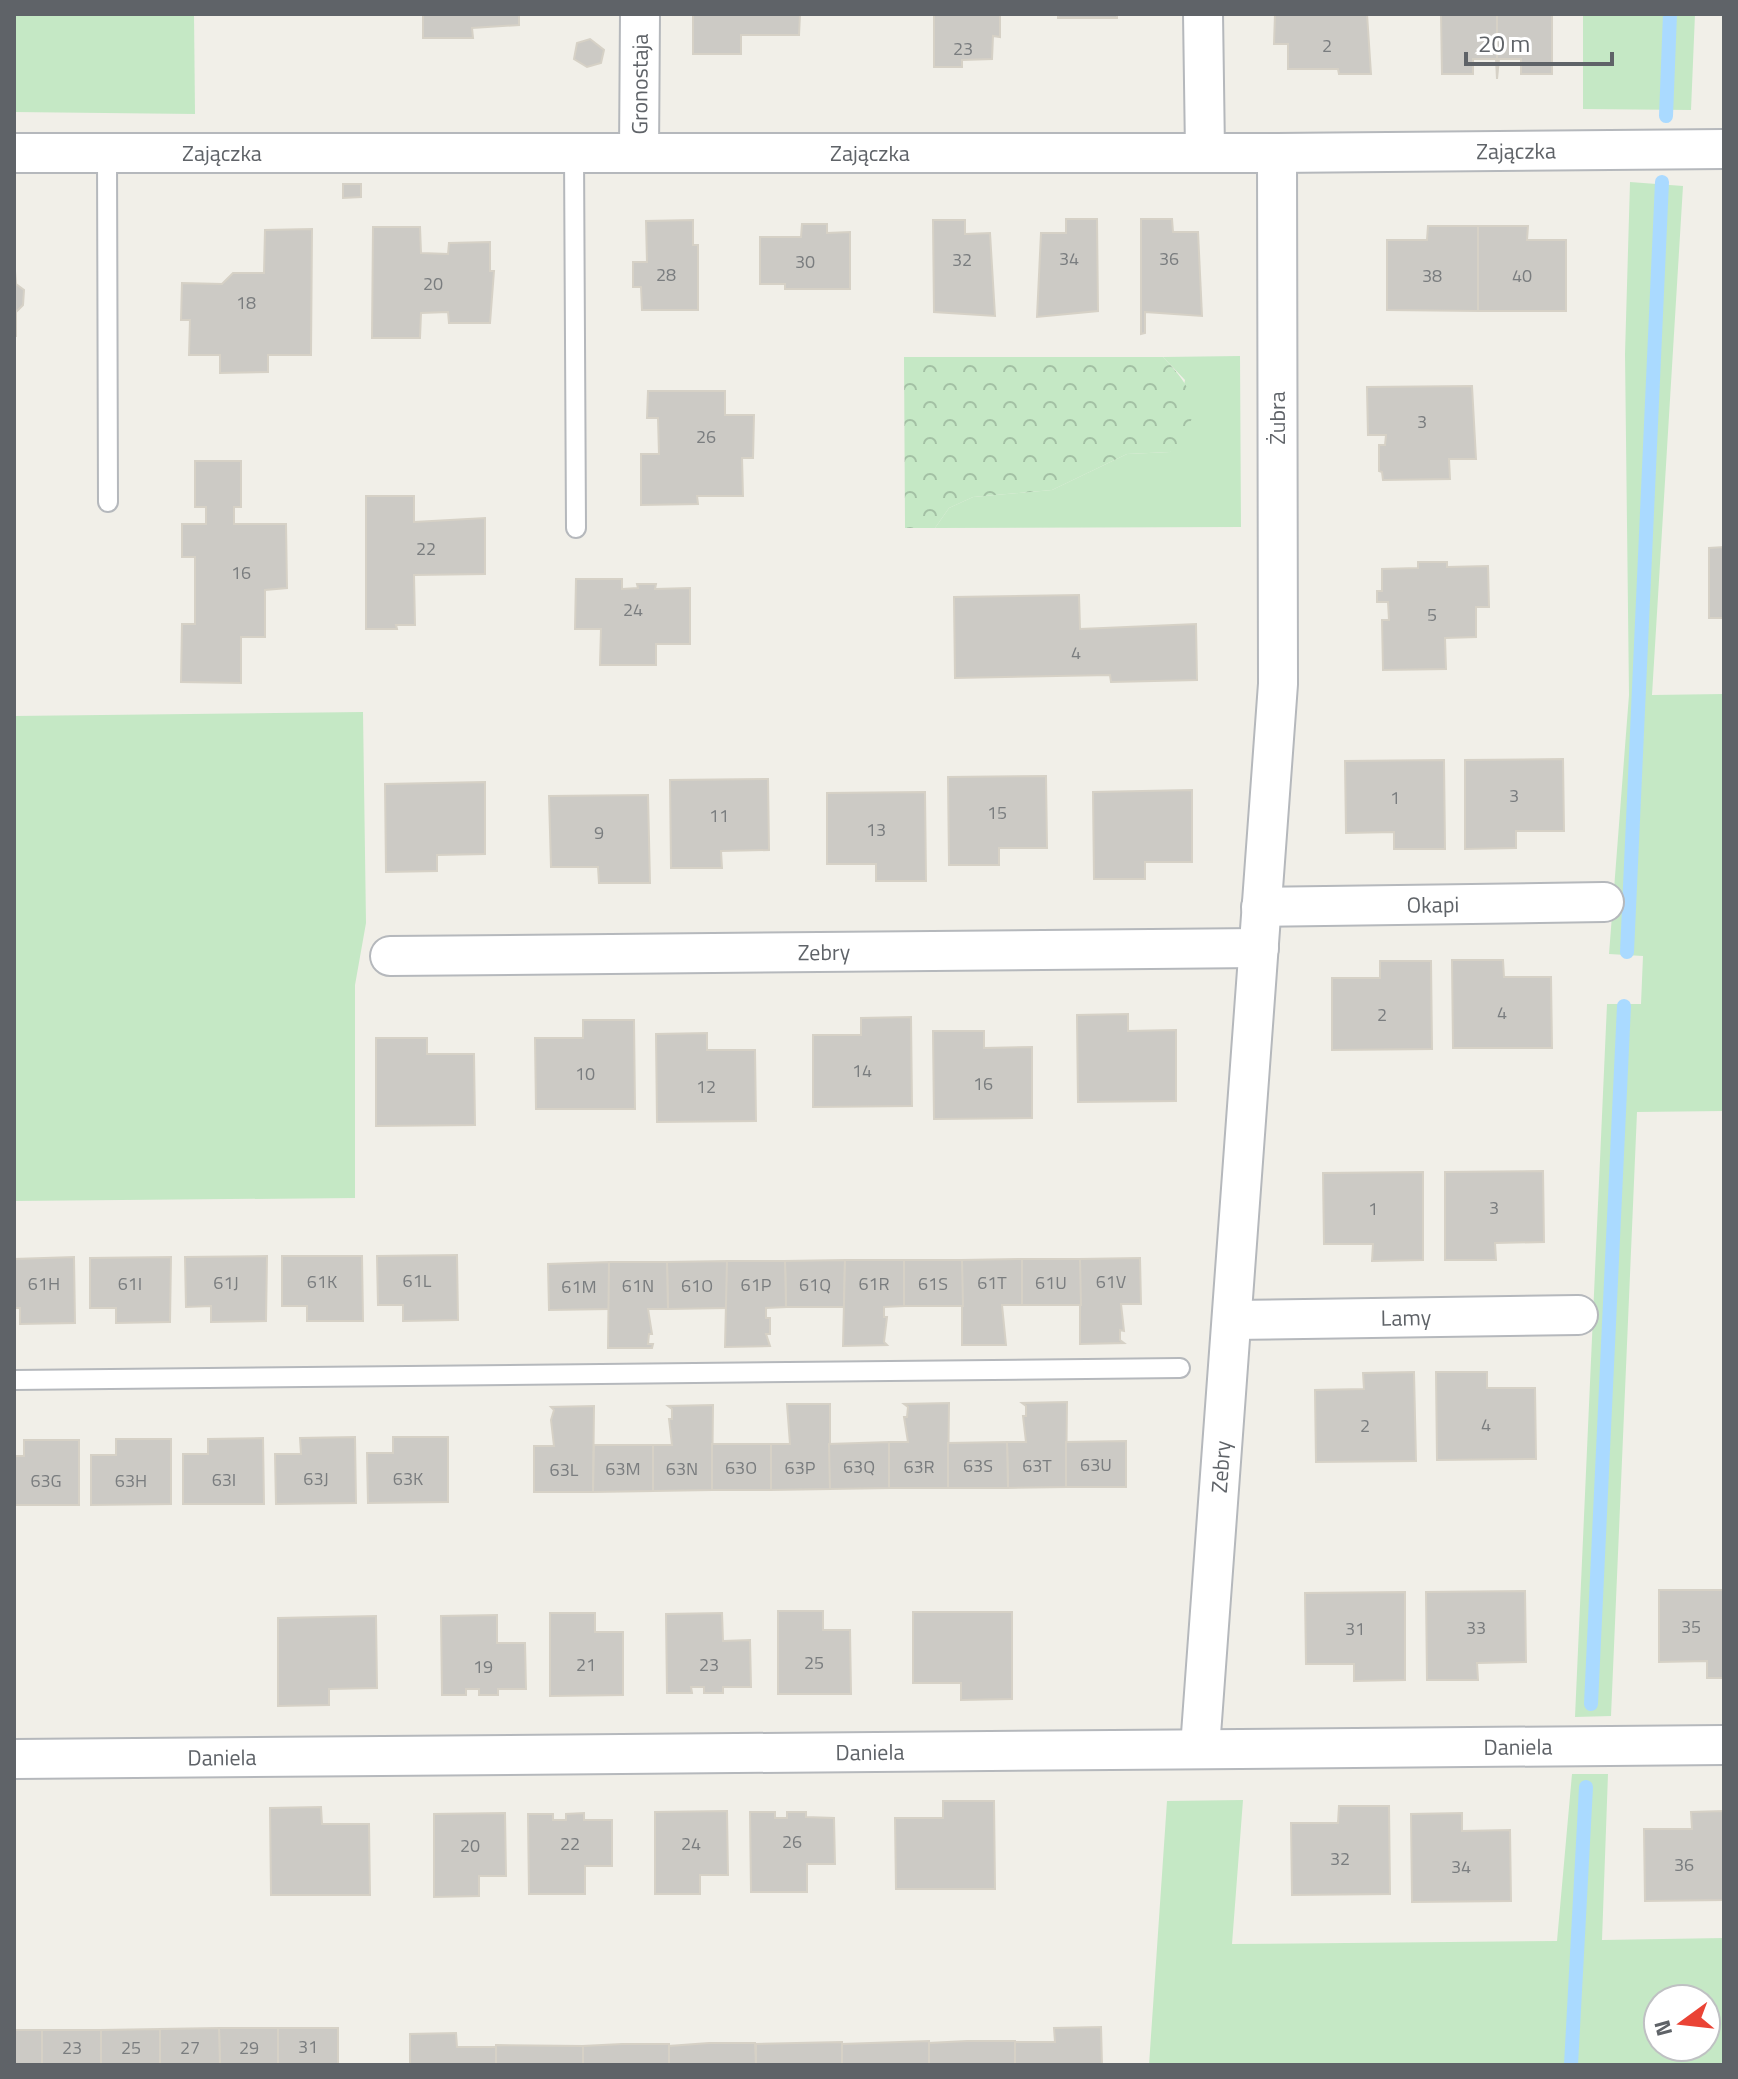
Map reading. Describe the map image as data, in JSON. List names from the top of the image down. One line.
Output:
{"streets":{"street":["Gronostaja","Zajączka","Żubra","Okapi","Zebry","Lamy","Daniela"]},"crossings":[["Gronostaja","Zajączka"],["Zajączka","Żubra"],["Żubra","Zebry"],["Okapi","Zebry"],["Zebry","Lamy"],["Zebry","Daniela"]],"house_numbers":["2","23","34","36","32","30","28","38","40","20","18","3","26","22","16","24","5","4","3","1","15","11","13","9","4","2","14","10","16","12","3","1","61L","61K","61V","61J","61T","61U","61H","61I","61R","61S","61P","61Q","61N","61O","61M","4","2","63U","63S","63T","63Q","63R","63O","63P","63M","63N","63L","63J","63K","63I","63G","63H","35","33","31","25","21","23","19","26","22","24","20","32","36","34","31","23","25","27","29"],"scale_bar":"20 m","north":"left"}
